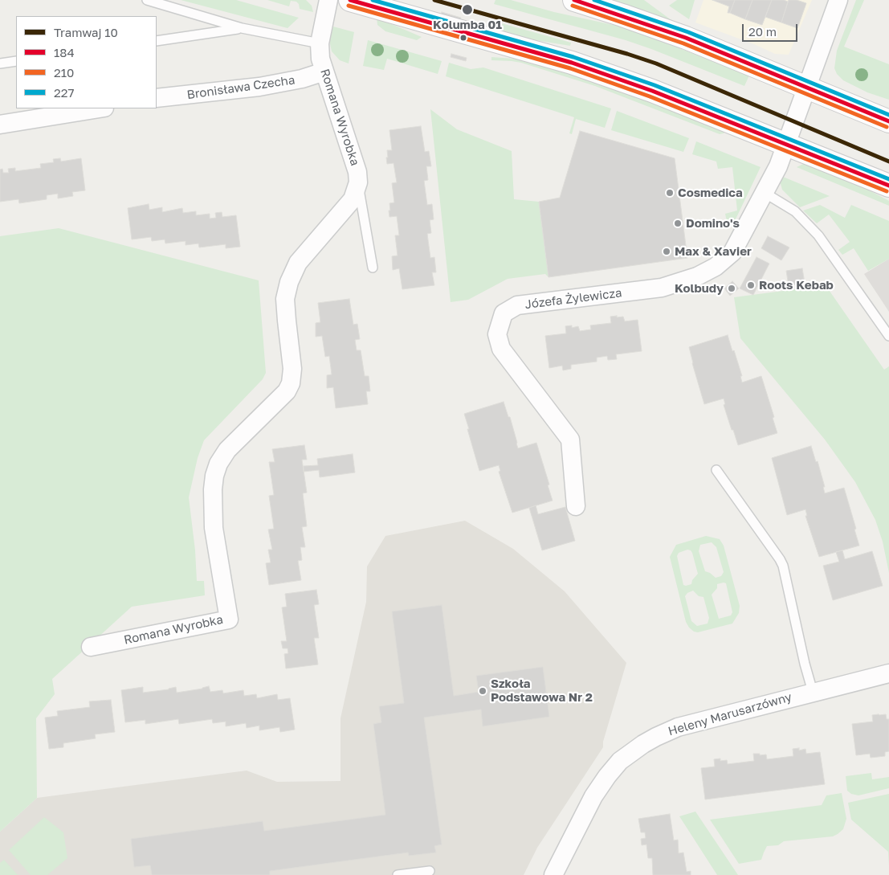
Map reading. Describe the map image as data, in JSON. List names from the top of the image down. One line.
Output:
{"streets":{"street":["Bronisława Czecha","Romana Wyrobka","Józefa Żylewicza","Heleny Marusarzówny"]},"crossings":[["Bronisława Czecha","Romana Wyrobka"]],"places":["Kolumba 01","Cosmedica","Domino's","Max & Xavier","Roots Kebab","Kolbudy","Szkoła Podstawowa Nr 2"],"lines":["tram line 10","transit line 184","transit line 227","transit line 210"],"legend":["Tramwaj 10","184","210","227"],"scale_bar":"20 m"}
